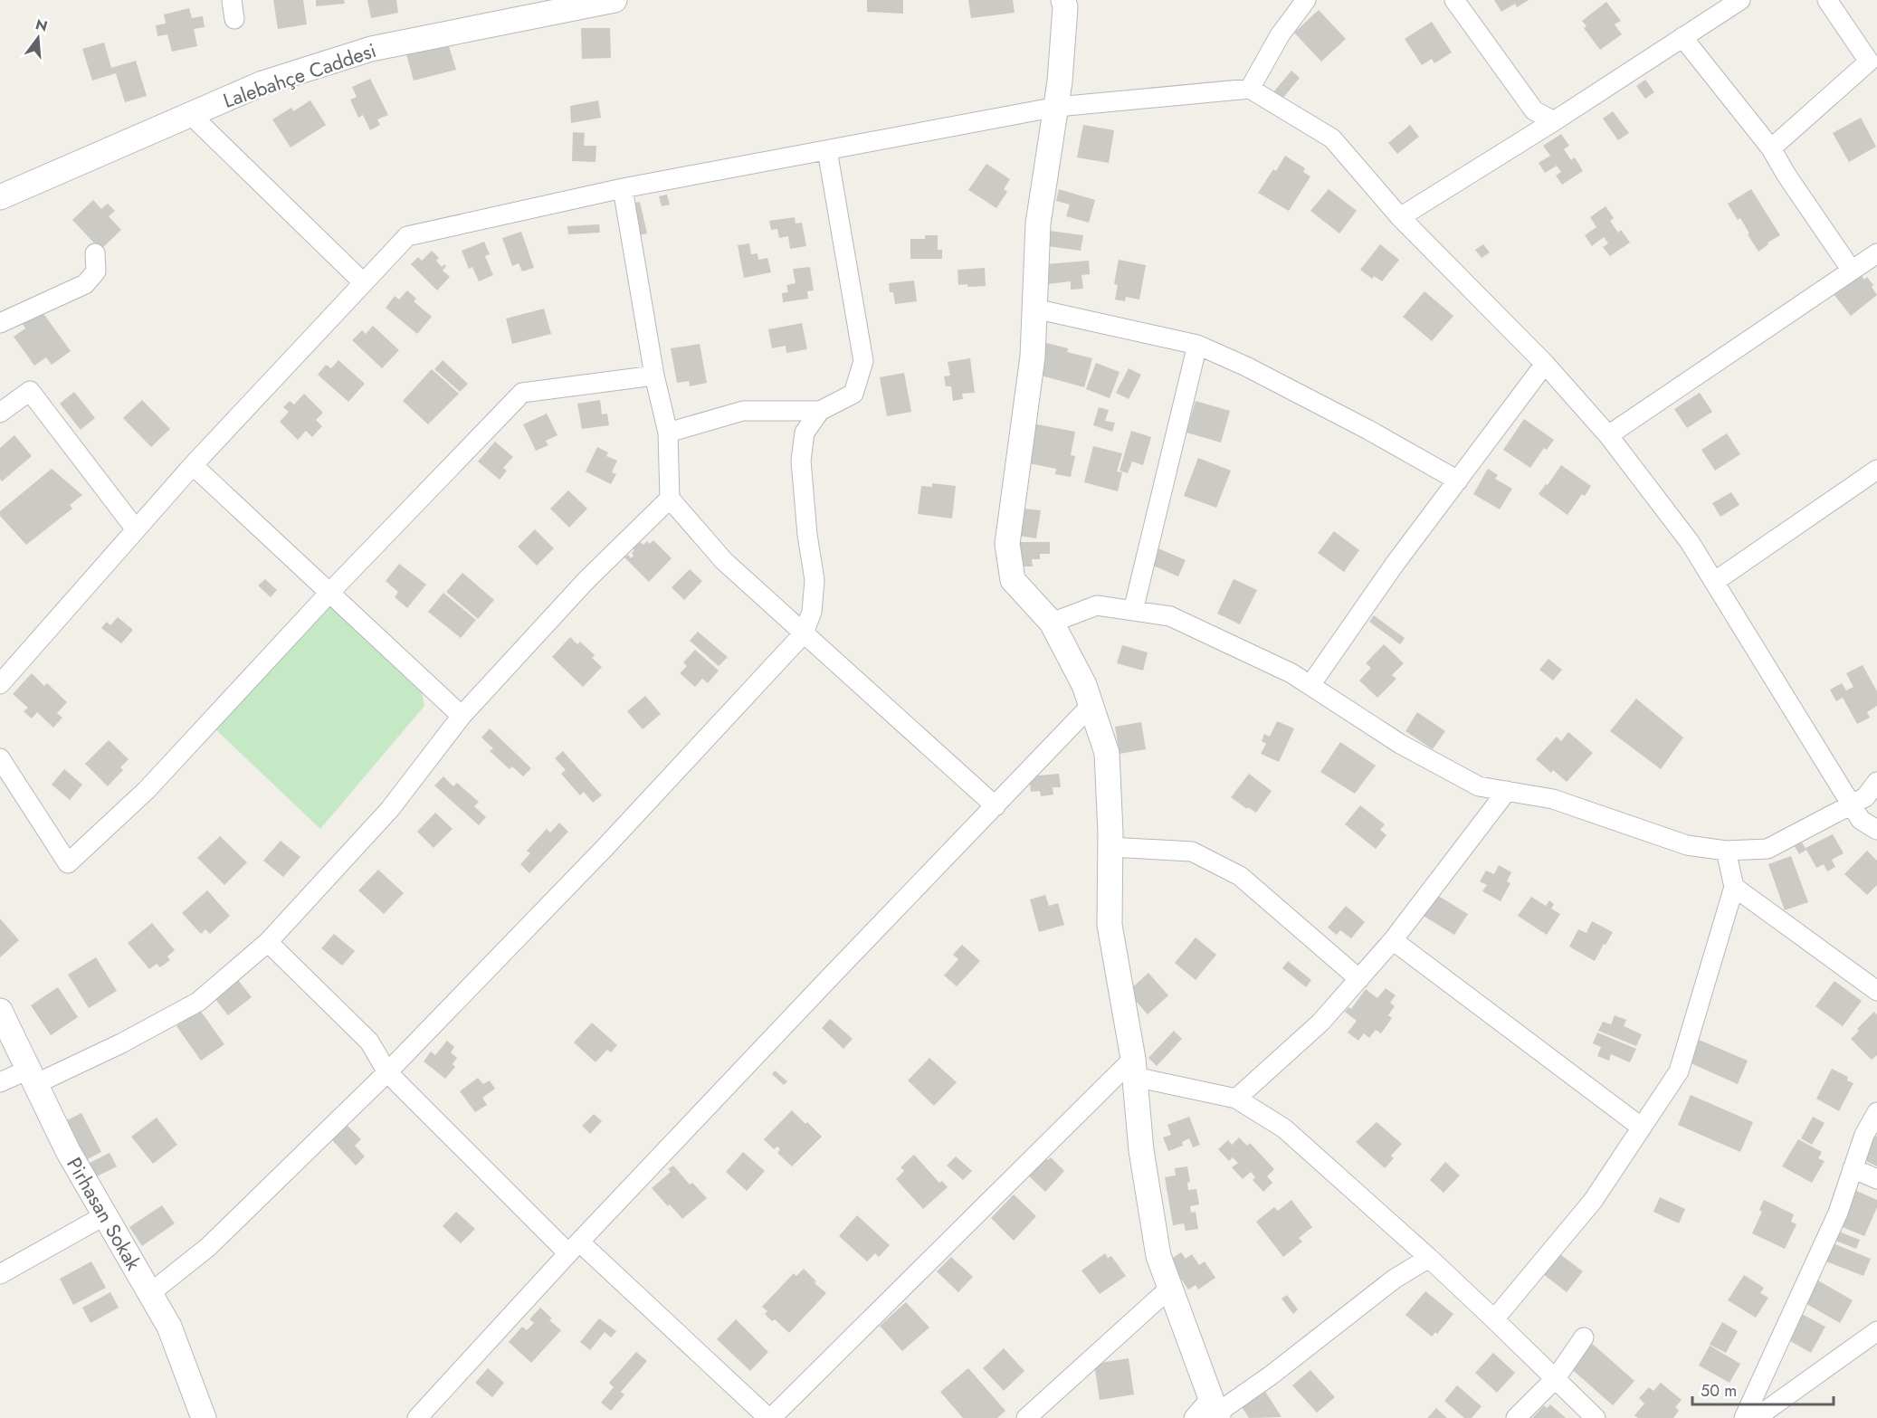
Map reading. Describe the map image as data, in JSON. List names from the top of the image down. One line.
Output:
{"streets":{"street":["Lalebahçe Caddesi","Pirhasan Sokak"]},"scale_bar":"50 m","north":"top"}
